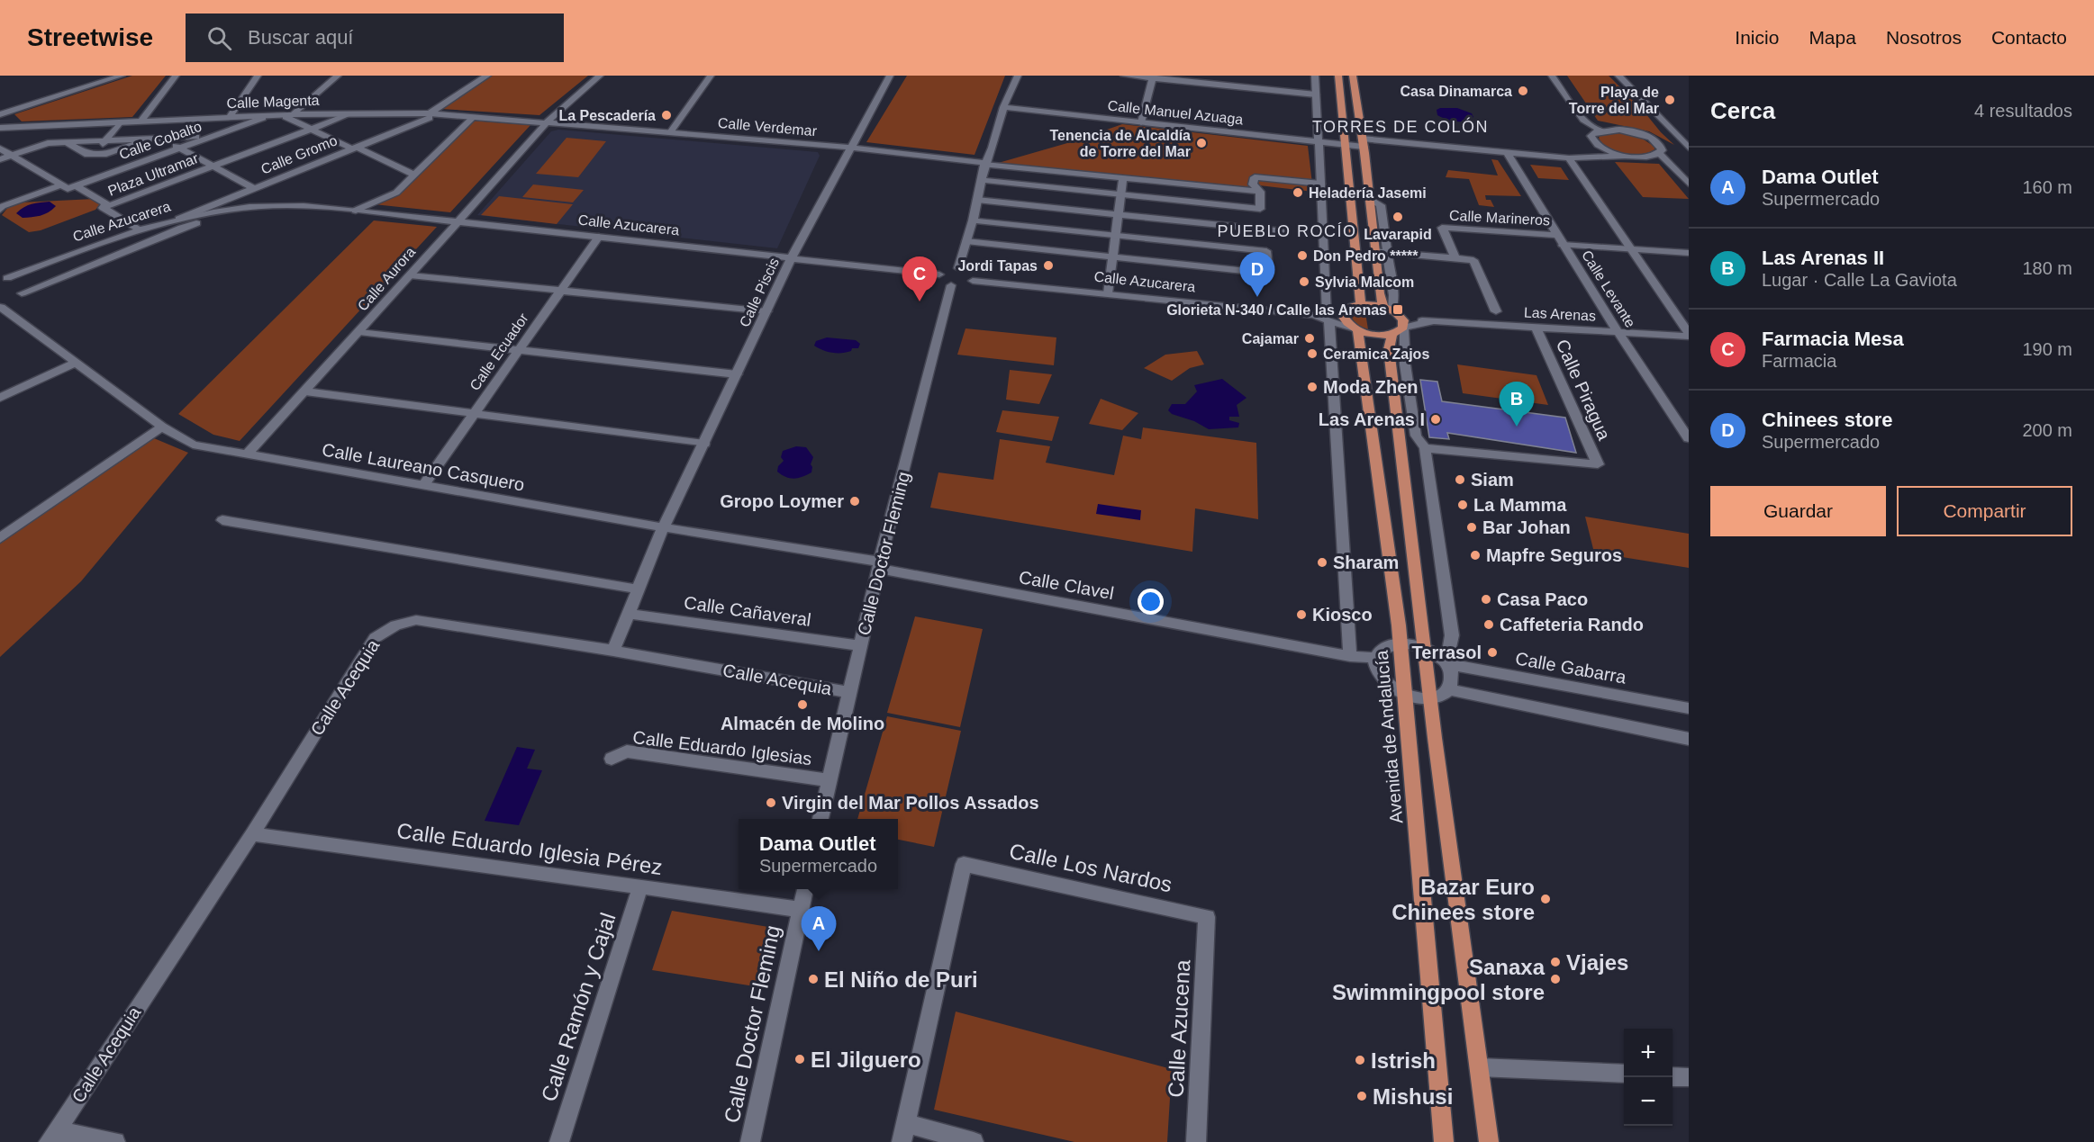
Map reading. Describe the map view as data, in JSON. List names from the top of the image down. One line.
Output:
{"streets":{"main road":["Avenida de Andalucía"],"street":["Calle Magenta","Calle Manuel Azuaga","Calle Verdemar","Calle Cobalto","Calle Gromo","Plaza Ultramar","Calle Marineros","Calle Azucarera","Calle Aurora","Calle Levante","Calle Piscis","Las Arenas","Calle Ecuador","Calle Piragua","Calle Laureano Casquero","Calle Doctor Fleming","Calle Clavel","Calle Cañaveral","Calle Gabarra","Calle Acequia","Calle Eduardo Iglesias","Calle Eduardo Iglesia Pérez","Calle Los Nardos","Calle Ramón y Cajal","Calle Azucena"]},"crossings":[["Calle Magenta","Calle Verdemar"],["Calle Magenta","Calle Gromo"],["Calle Magenta","Calle Aurora"],["Calle Manuel Azuaga","Calle Levante"],["Calle Verdemar","Calle Aurora"],["Calle Verdemar","Calle Piscis"],["Calle Gromo","Calle Azucarera"],["Calle Marineros","Calle Levante"],["Calle Azucarera","Calle Aurora"],["Calle Azucarera","Calle Piscis"],["Calle Azucarera","Calle Ecuador"],["Calle Azucarera","Calle Laureano Casquero"],["Calle Azucarera","Calle Doctor Fleming"],["Calle Azucarera","Avenida de Andalucía"],["Calle Aurora","Calle Laureano Casquero"],["Calle Levante","Las Arenas"],["Calle Piscis","Calle Laureano Casquero"],["Calle Piscis","Calle Cañaveral"],["Calle Piscis","Calle Acequia"],["Las Arenas","Calle Piragua"],["Calle Ecuador","Calle Laureano Casquero"],["Calle Laureano Casquero","Calle Doctor Fleming"],["Calle Laureano Casquero","Calle Clavel"],["Calle Doctor Fleming","Calle Clavel"],["Calle Doctor Fleming","Calle Cañaveral"],["Calle Doctor Fleming","Calle Acequia"],["Calle Doctor Fleming","Calle Eduardo Iglesias"],["Calle Doctor Fleming","Calle Eduardo Iglesia Pérez"],["Calle Acequia","Calle Eduardo Iglesia Pérez"],["Calle Eduardo Iglesia Pérez","Calle Ramón y Cajal"],["Calle Los Nardos","Calle Azucena"]],"districts":["TORRES DE COLÓN","PUEBLO ROCÍO"],"places":{"other":["Casa Dinamarca","Playa de Torre del Mar","La Pescadería","Tenencia de Alcaldía de Torre del Mar","Heladería Jasemi","Lavarapid","Don Pedro *****","Jordi Tapas","Sylvia Malcom","Cajamar","Ceramica Zajos","Moda Zhen","Las Arenas I","Siam","Gropo Loymer","La Mamma","Bar Johan","Mapfre Seguros","Sharam","Casa Paco","Kiosco","Caffeteria Rando","Terrasol","Almacén de Molino","Virgin del Mar Pollos Assados","Bazar Euro Chinees store","Vjajes","El Niño de Puri","Sanaxa Swimmingpool store","El Jilguero","Istrish","Mishusi"],"transit":["Glorieta N-340 / Calle las Arenas"]},"page":{"header":"Streetwise","search":"Buscar aquí","nav":["Inicio","Mapa","Nosotros","Contacto"],"heading":["Cerca","4 resultados"],"list":[{"mark":"A","name":"Dama Outlet","note":"Supermercado","value":"160 m"},{"mark":"B","name":"Las Arenas II","note":"Lugar · Calle La Gaviota","value":"180 m"},{"mark":"C","name":"Farmacia Mesa","note":"Farmacia","value":"190 m"},{"mark":"D","name":"Chinees store","note":"Supermercado","value":"200 m"}],"pins":["D","C","B","A"],"buttons":["Guardar","Compartir"],"popup":["Dama Outlet","Supermercado"],"map_buttons":["+","−"]}}
